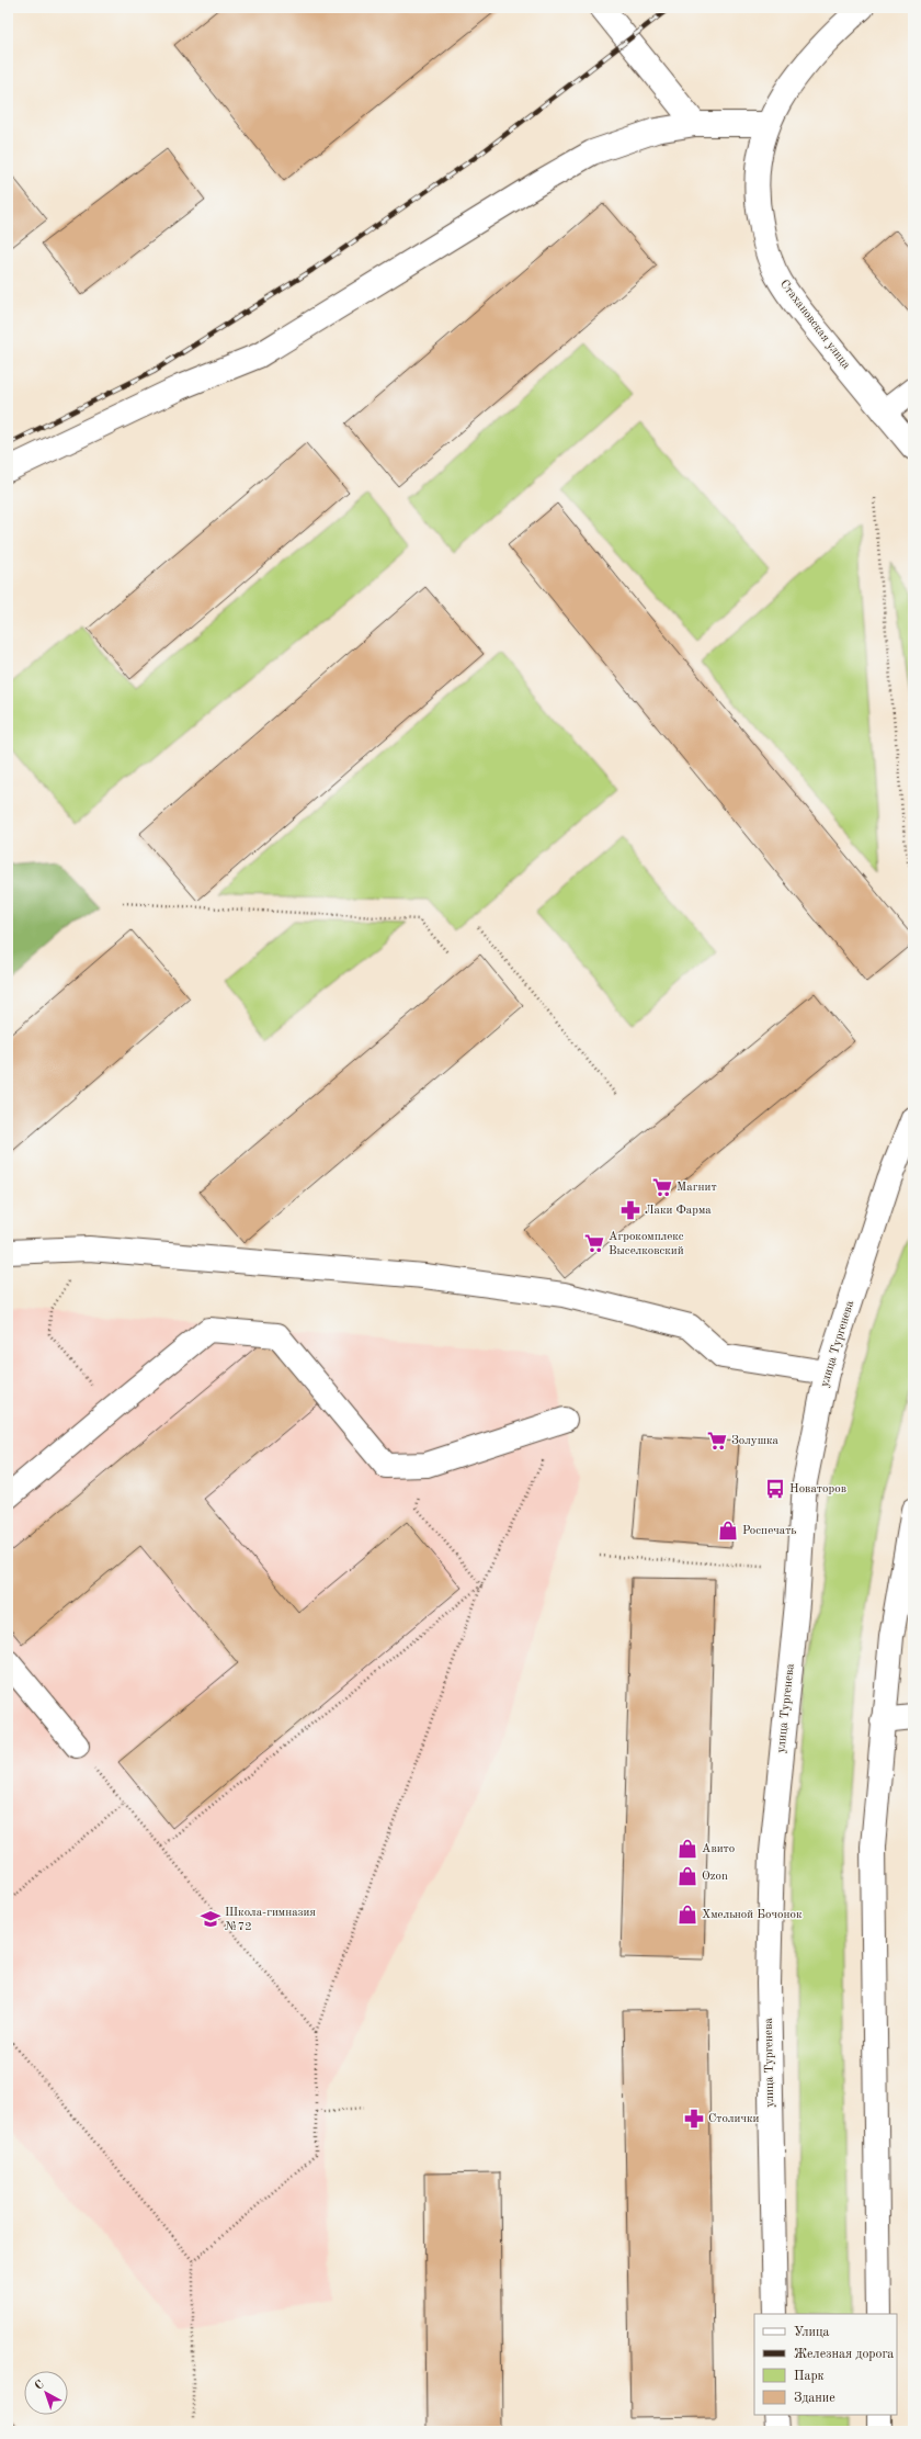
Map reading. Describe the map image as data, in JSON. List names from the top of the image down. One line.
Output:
{"streets":{"main road":["Стахановская улица","улица Тургенева"]},"places":{"supermarket":["Магнит","Агрокомплекс Выселковский","Золушка"],"pharmacy":["Лаки Фарма","Столички"],"bus stop":["Новаторов"],"shop":["Роспечать","Авито","Ozon","Хмельной Бочонок"],"school or university":["Школа-гимназия №72"]},"legend":["Улица","Железная дорога","Парк","Здание"],"north":"top left"}
